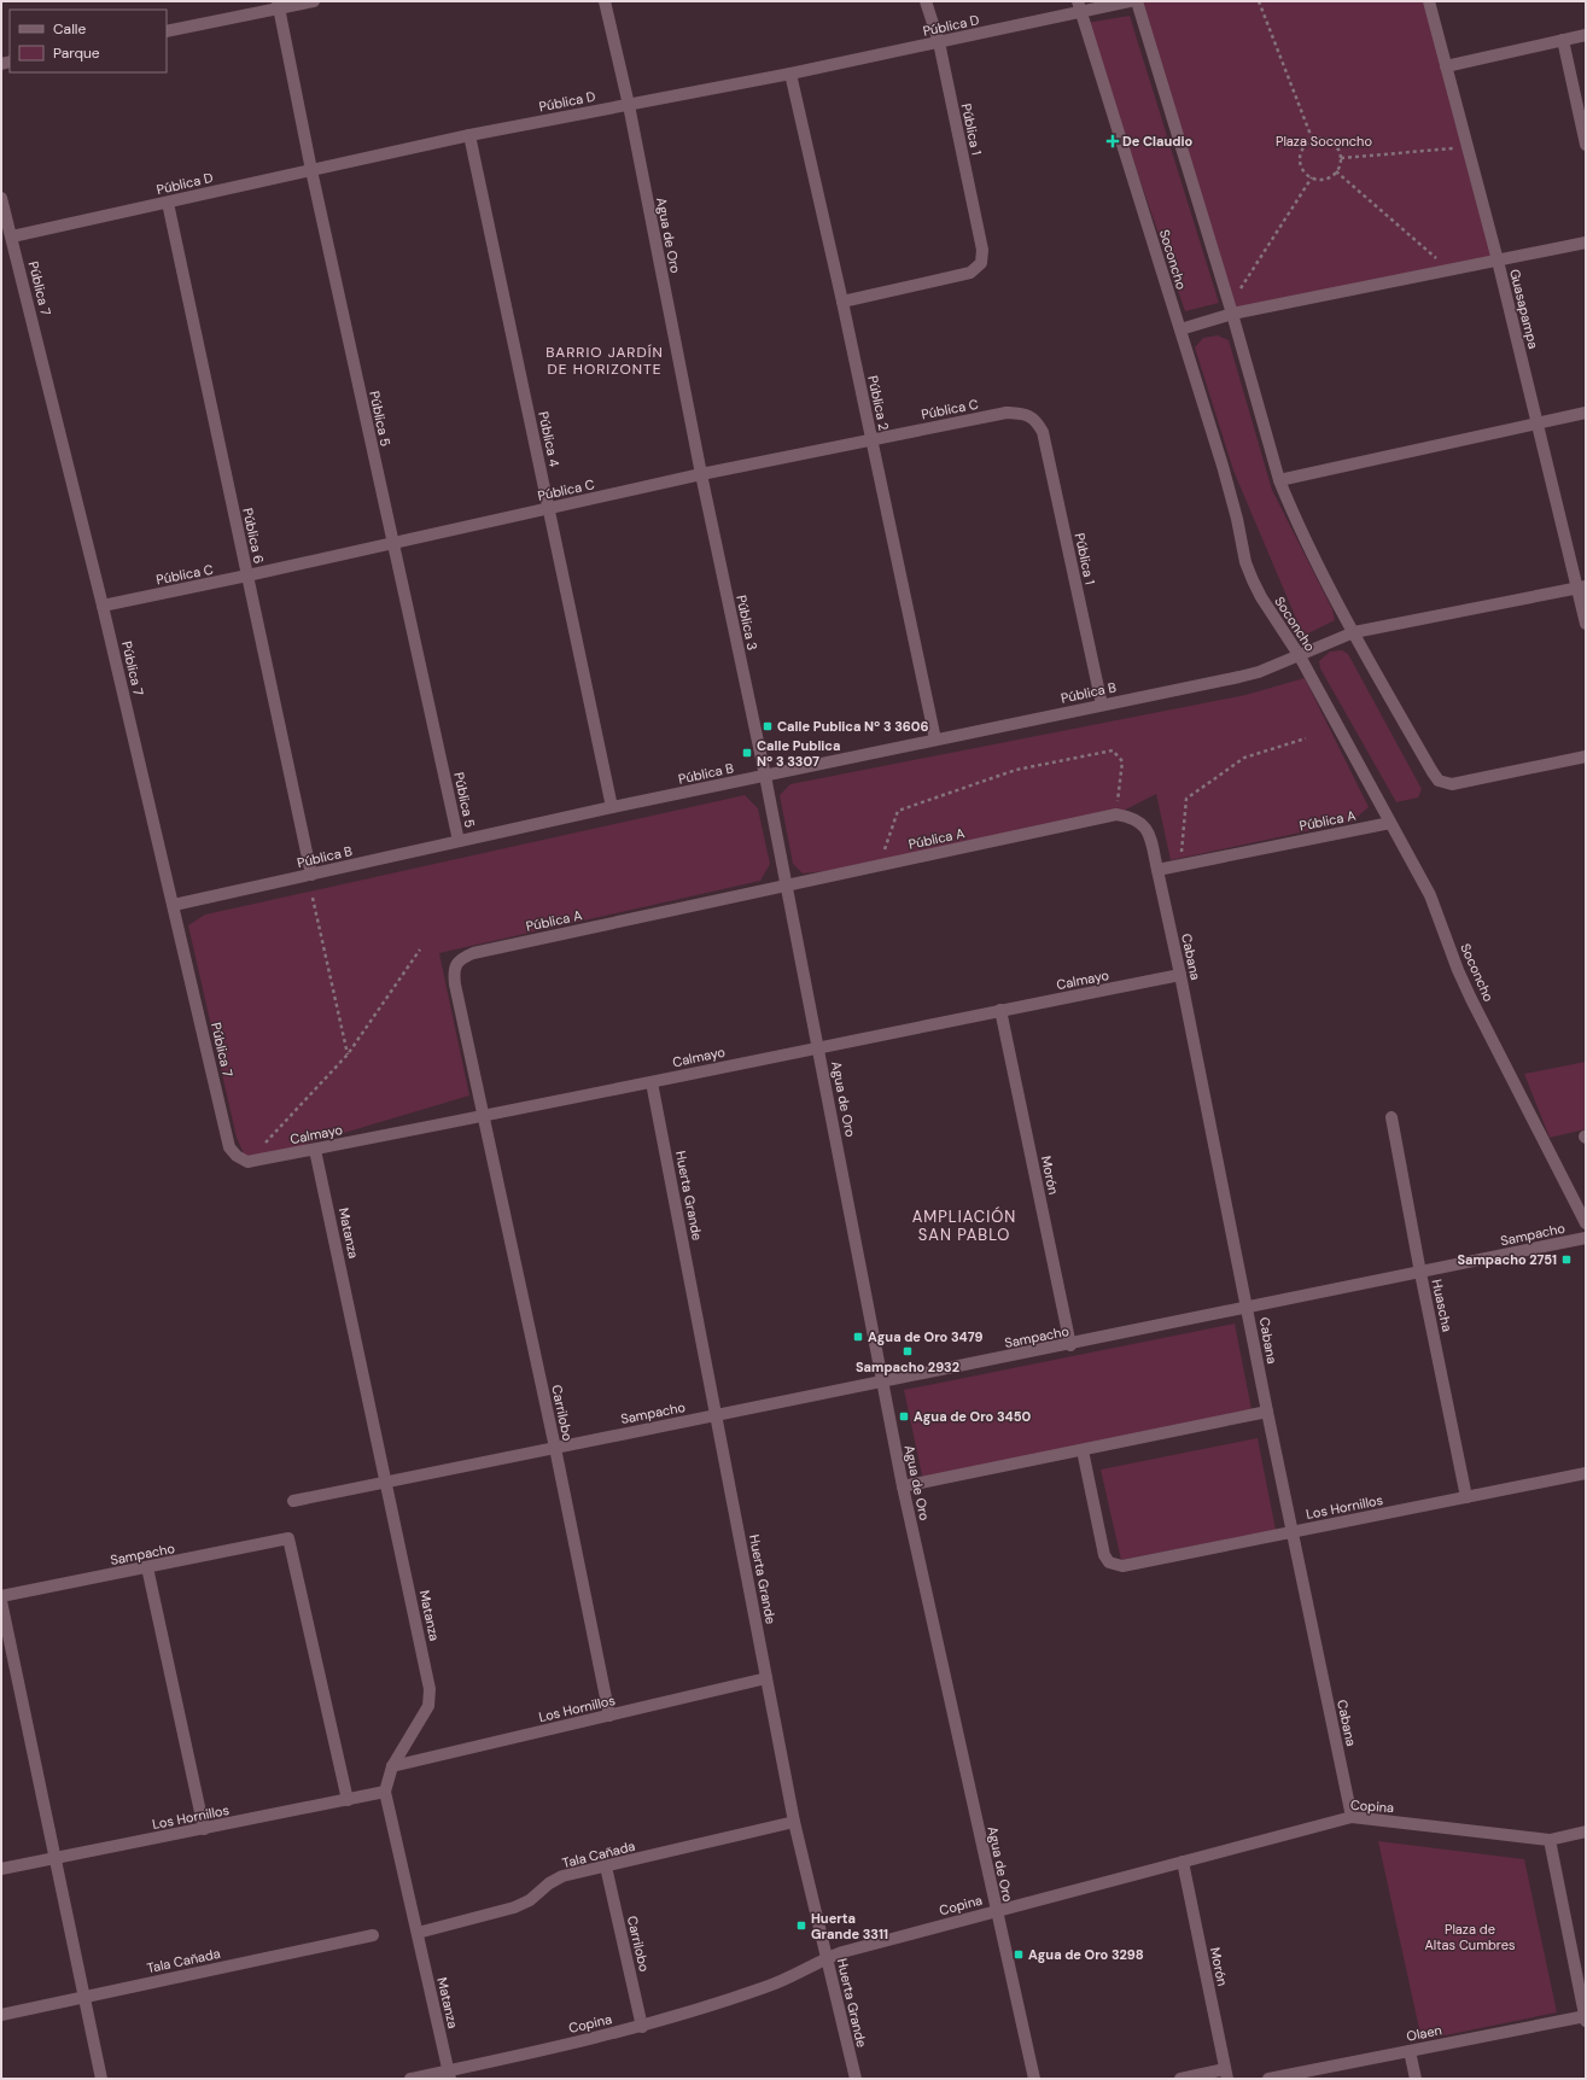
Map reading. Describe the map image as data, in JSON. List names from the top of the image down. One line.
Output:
{"streets":{"street":["Pública D","Pública 1","Agua de Oro","Soconcho","Pública 7","Guasapampa","Pública 2","Pública C","Pública 5","Pública 4","Pública 6","Pública 3","Pública B","Pública A","Cabana","Calmayo","Morón","Huerta Grande","Matanza","Sampacho","Huascha","Carrilobo","Los Hornillos","Copina","Tala Cañada","Olaen"]},"crossings":[["Pública D","Pública 1"],["Pública D","Agua de Oro"],["Pública D","Soconcho"],["Pública D","Pública 7"],["Pública D","Pública 2"],["Pública D","Pública 5"],["Pública D","Pública 4"],["Pública D","Pública 6"],["Pública 1","Pública 2"],["Pública 1","Pública C"],["Pública 1","Pública B"],["Agua de Oro","Pública C"],["Agua de Oro","Pública 3"],["Agua de Oro","Pública B"],["Agua de Oro","Pública A"],["Agua de Oro","Calmayo"],["Agua de Oro","Sampacho"],["Agua de Oro","Copina"],["Soconcho","Pública B"],["Soconcho","Pública A"],["Pública 7","Pública C"],["Pública 7","Pública B"],["Pública 7","Calmayo"],["Guasapampa","Pública B"],["Pública 2","Pública C"],["Pública 2","Pública B"],["Pública C","Pública 5"],["Pública C","Pública 4"],["Pública C","Pública 6"],["Pública C","Pública 3"],["Pública 5","Pública B"],["Pública 4","Pública B"],["Pública 6","Pública B"],["Pública 3","Pública B"],["Pública A","Cabana"],["Pública A","Calmayo"],["Pública A","Carrilobo"],["Cabana","Calmayo"],["Cabana","Sampacho"],["Cabana","Los Hornillos"],["Cabana","Copina"],["Calmayo","Morón"],["Calmayo","Huerta Grande"],["Calmayo","Matanza"],["Calmayo","Carrilobo"],["Morón","Sampacho"],["Morón","Copina"],["Huerta Grande","Sampacho"],["Huerta Grande","Los Hornillos"],["Huerta Grande","Copina"],["Huerta Grande","Tala Cañada"],["Matanza","Sampacho"],["Matanza","Los Hornillos"],["Matanza","Copina"],["Matanza","Tala Cañada"],["Sampacho","Huascha"],["Sampacho","Carrilobo"],["Sampacho","Los Hornillos"],["Huascha","Los Hornillos"],["Carrilobo","Los Hornillos"],["Carrilobo","Copina"],["Carrilobo","Tala Cañada"]],"districts":["BARRIO JARDÍN DE HORIZONTE","AMPLIACIÓN SAN PABLO"],"parks":["Plaza Soconcho","Plaza de Altas Cumbres"],"places":{"health":["De Claudio"],"transit":["Calle Publica Nº 3 3606","Calle Publica Nº 3 3307","Sampacho 2751","Agua de Oro 3479","Sampacho 2932","Agua de Oro 3450","Huerta Grande 3311","Agua de Oro 3298"]},"legend":["Calle","Parque"]}
